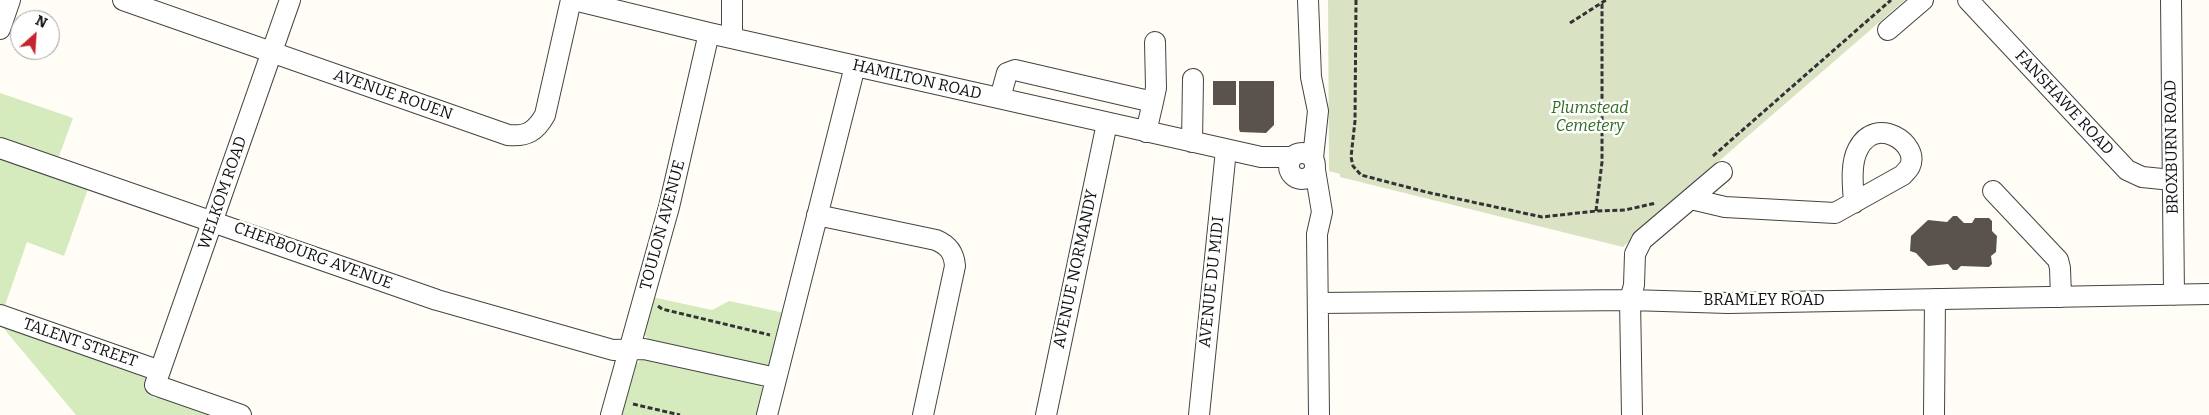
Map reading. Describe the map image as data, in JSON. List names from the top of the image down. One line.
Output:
{"streets":{"street":["HAMILTON ROAD","AVENUE ROUEN","FANSHAWE ROAD","BROXBURN ROAD","WELKOM ROAD","TOULON AVENUE","CHERBOURG AVENUE","AVENUE NORMANDY","AVENUE DU MIDI","BRAMLEY ROAD","TALENT STREET"]},"crossings":[["HAMILTON ROAD","AVENUE ROUEN"],["HAMILTON ROAD","TOULON AVENUE"],["HAMILTON ROAD","AVENUE NORMANDY"],["HAMILTON ROAD","AVENUE DU MIDI"],["AVENUE ROUEN","WELKOM ROAD"],["FANSHAWE ROAD","BROXBURN ROAD"],["BROXBURN ROAD","BRAMLEY ROAD"],["WELKOM ROAD","CHERBOURG AVENUE"],["WELKOM ROAD","TALENT STREET"],["TOULON AVENUE","CHERBOURG AVENUE"]],"parks":["Plumstead Cemetery"],"north":"top right"}
